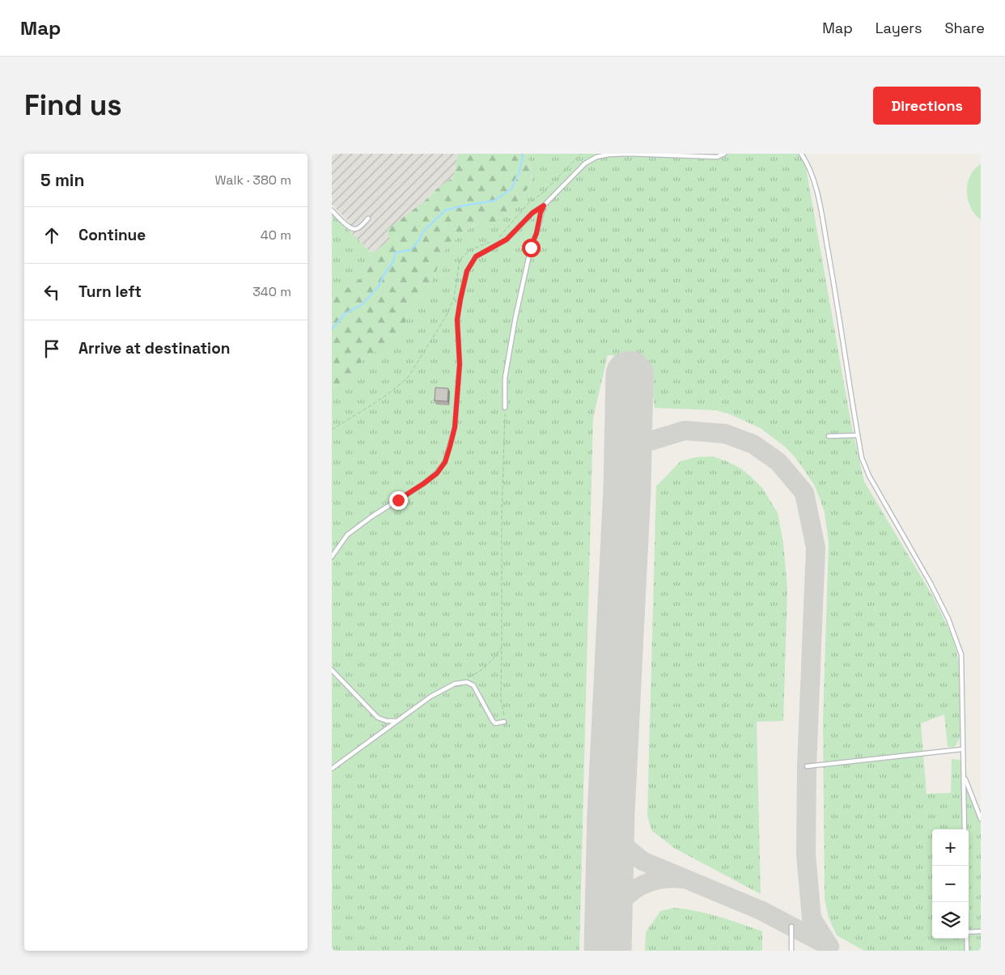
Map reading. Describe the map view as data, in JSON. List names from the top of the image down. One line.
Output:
{"page":{"header":"Map","nav":["Map","Layers","Share"],"buttons":"Directions","title":"Find us","heading":["5 min","Walk · 380 m"],"list":[["Continue","40 m"],["Turn left","340 m"],"Arrive at destination"],"map_buttons":["+","−"]}}
